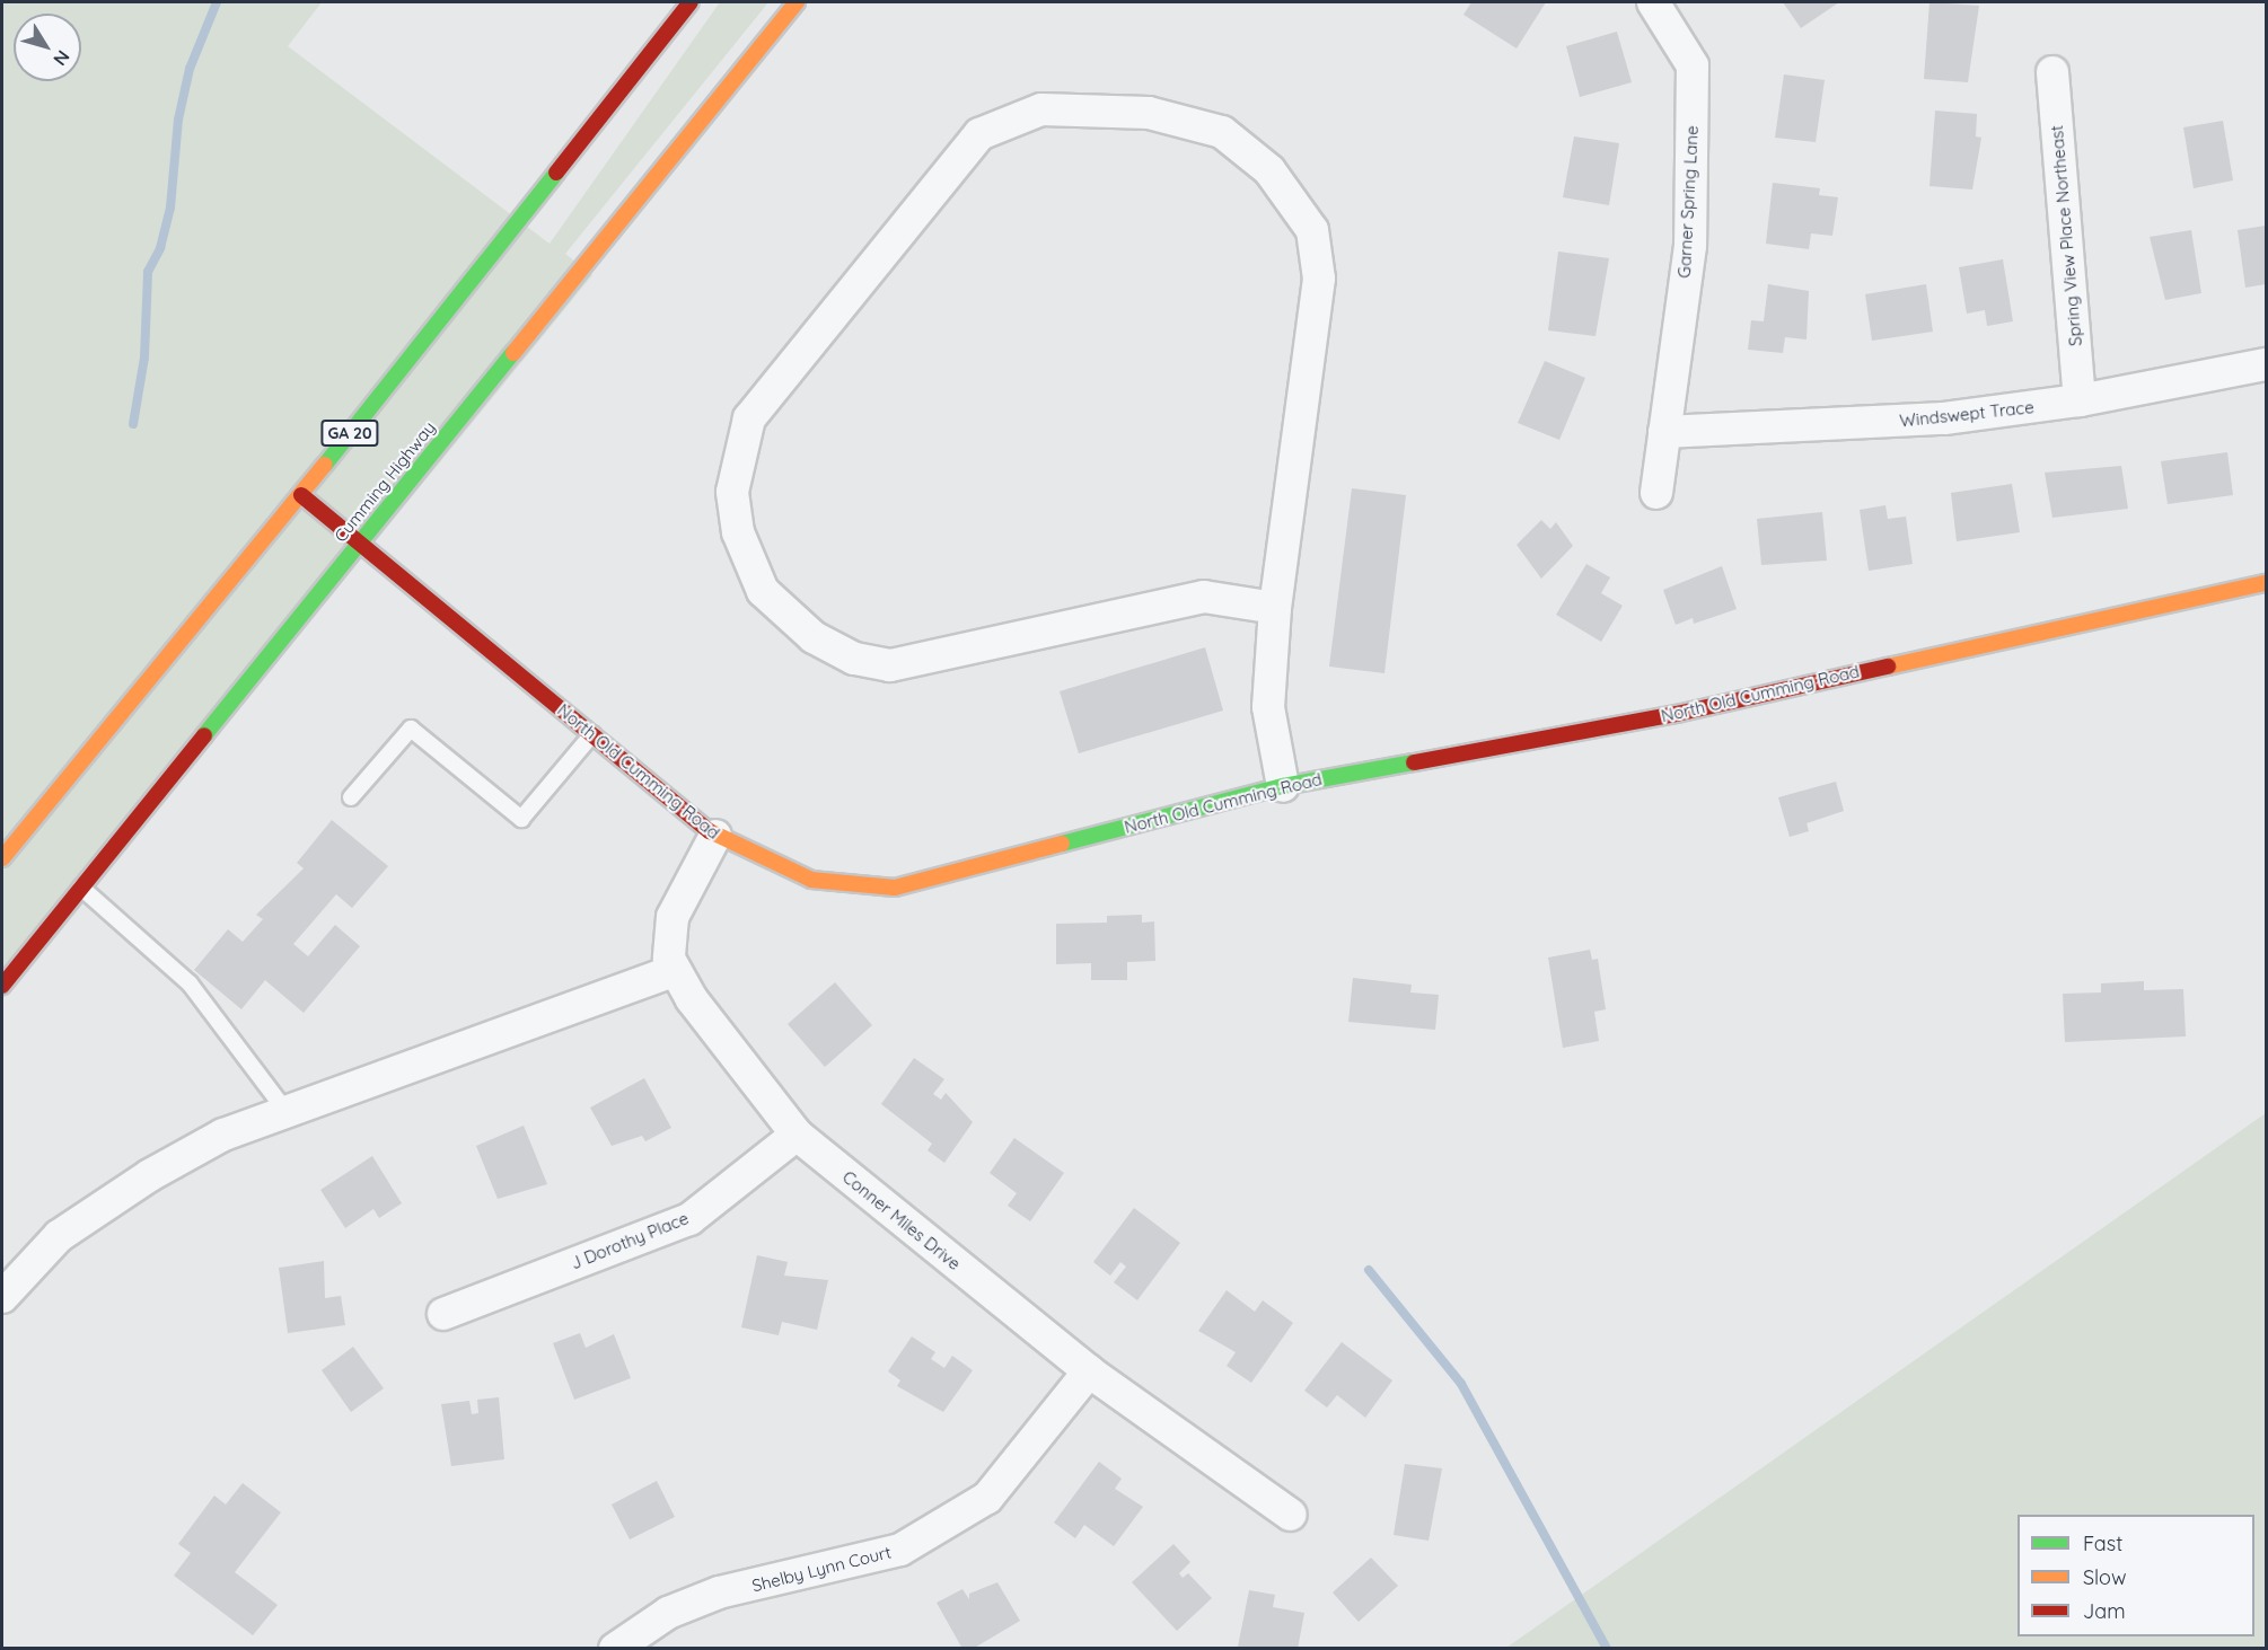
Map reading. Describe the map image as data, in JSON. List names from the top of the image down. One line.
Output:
{"streets":{"main road":["GA 20","Cumming Highway","North Old Cumming Road"],"street":["Garner Spring Lane","Spring View Place Northeast","Windswept Trace","Conner Miles Drive","J Dorothy Place","Shelby Lynn Court"]},"crossings":[["Garner Spring Lane","Windswept Trace"],["Spring View Place Northeast","Windswept Trace"],["GA 20","North Old Cumming Road"],["Cumming Highway","North Old Cumming Road"],["North Old Cumming Road","Conner Miles Drive"],["Conner Miles Drive","J Dorothy Place"],["Conner Miles Drive","Shelby Lynn Court"]],"legend":["Fast","Slow","Jam"],"north":"bottom right"}
